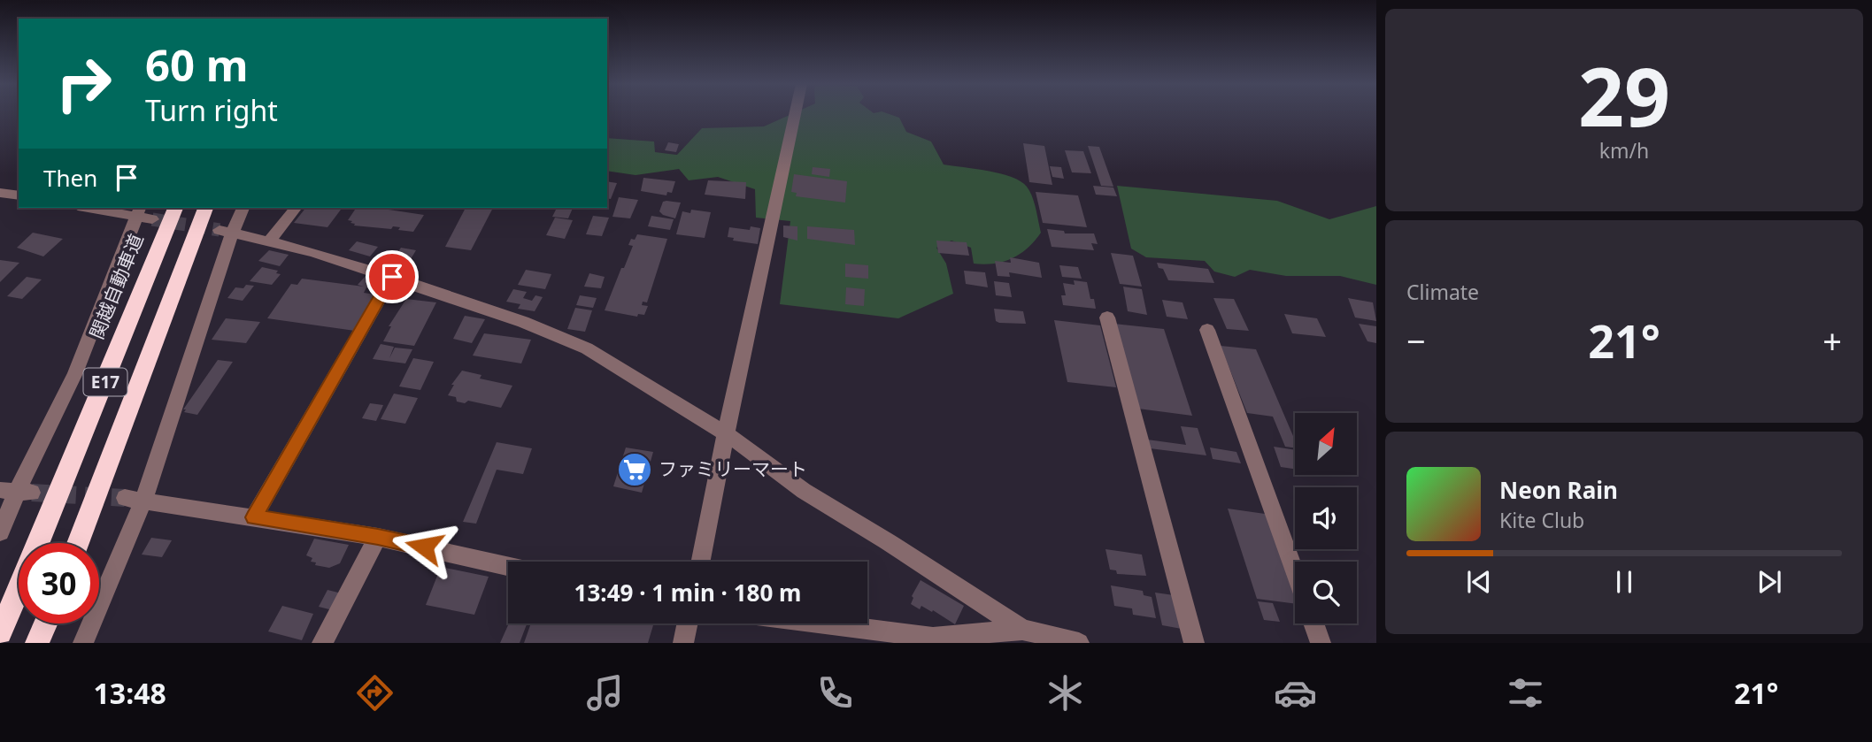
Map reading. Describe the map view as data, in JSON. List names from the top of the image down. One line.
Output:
{"streets":{"highway":["関越自動車道","E17"]},"places":{"supermarket":["ファミリーマート"]},"north":"top right","page":{"tile":[["29","km/h"],"Climate"],"turn":["60 m","Turn right"],"then":"Then","heat":["−","21°","+"],"song":["Neon Rain","Kite Club"],"limit":"30","trip":"13:49 · 1 min · 180 m","tabs":["13:48","21°"]}}
